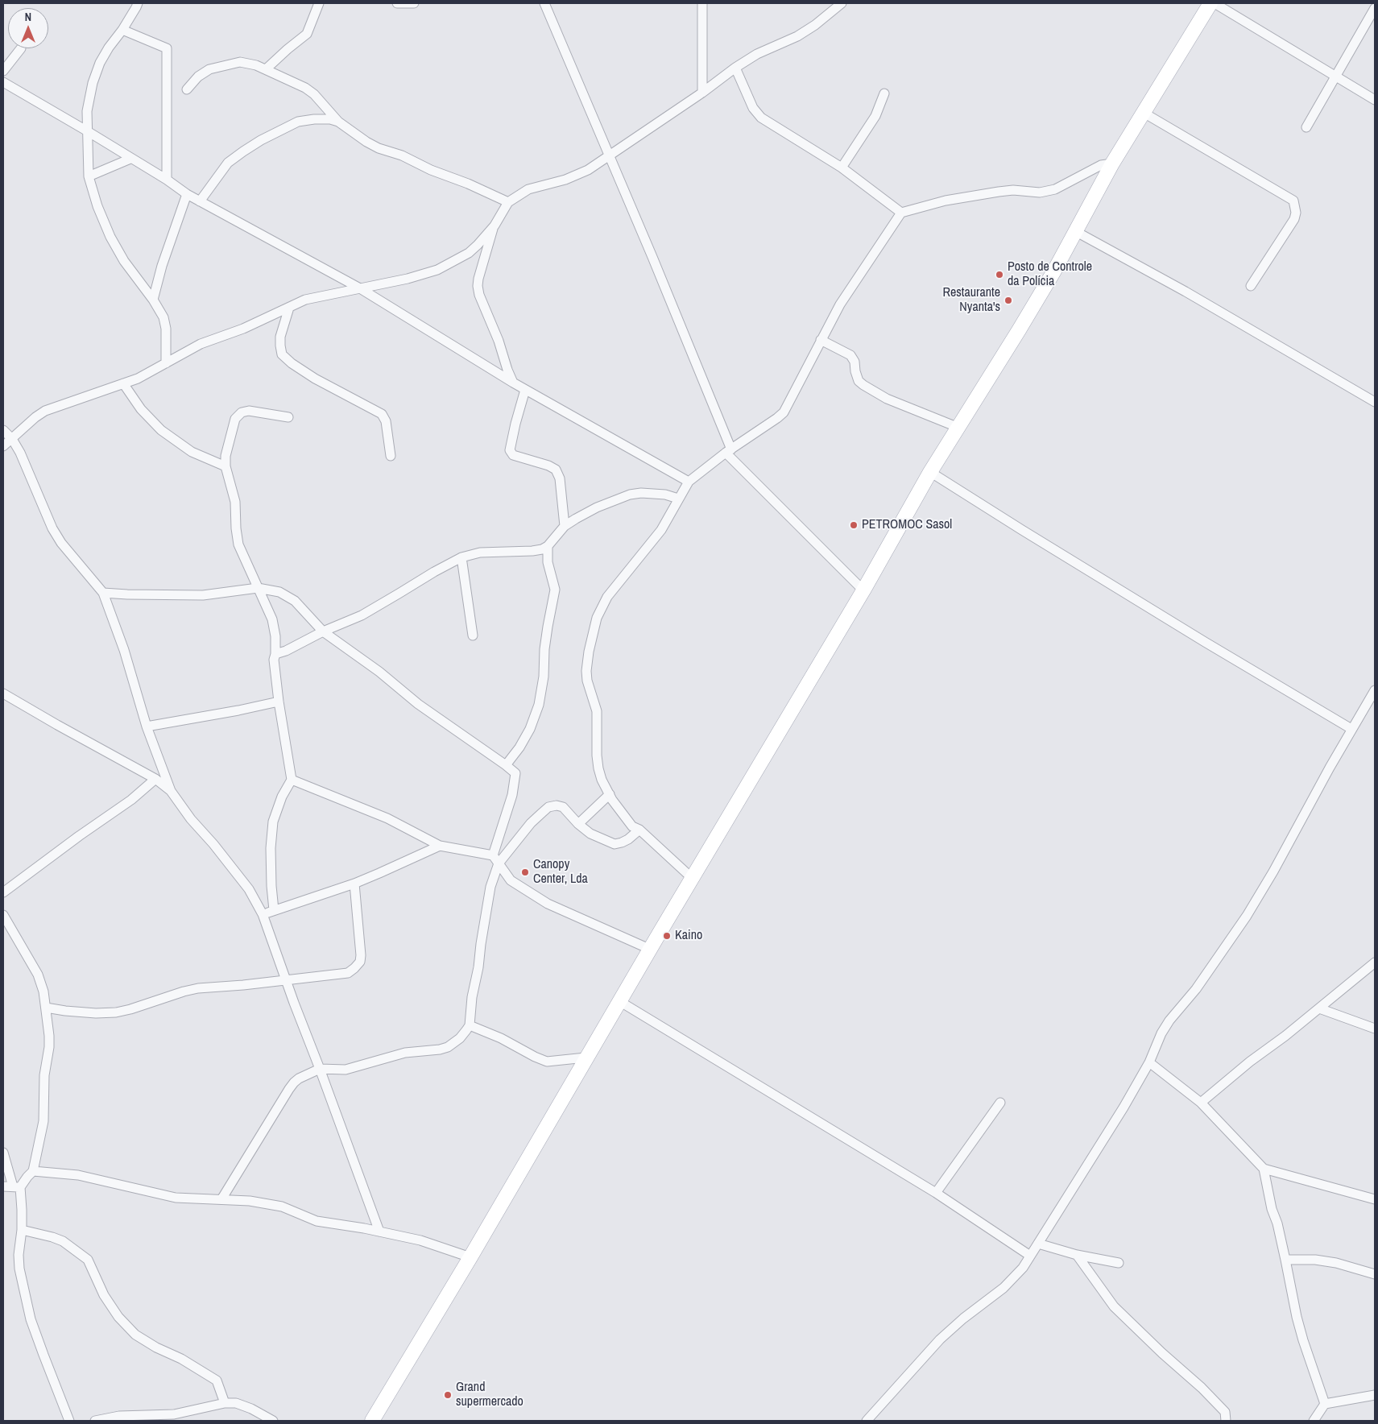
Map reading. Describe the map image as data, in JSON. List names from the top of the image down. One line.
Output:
{"places":["Posto de Controle da Polícia","Restaurante Nyanta's","PETROMOC Sasol","Canopy Center, Lda","Kaino","Grand supermercado"],"north":"top"}
